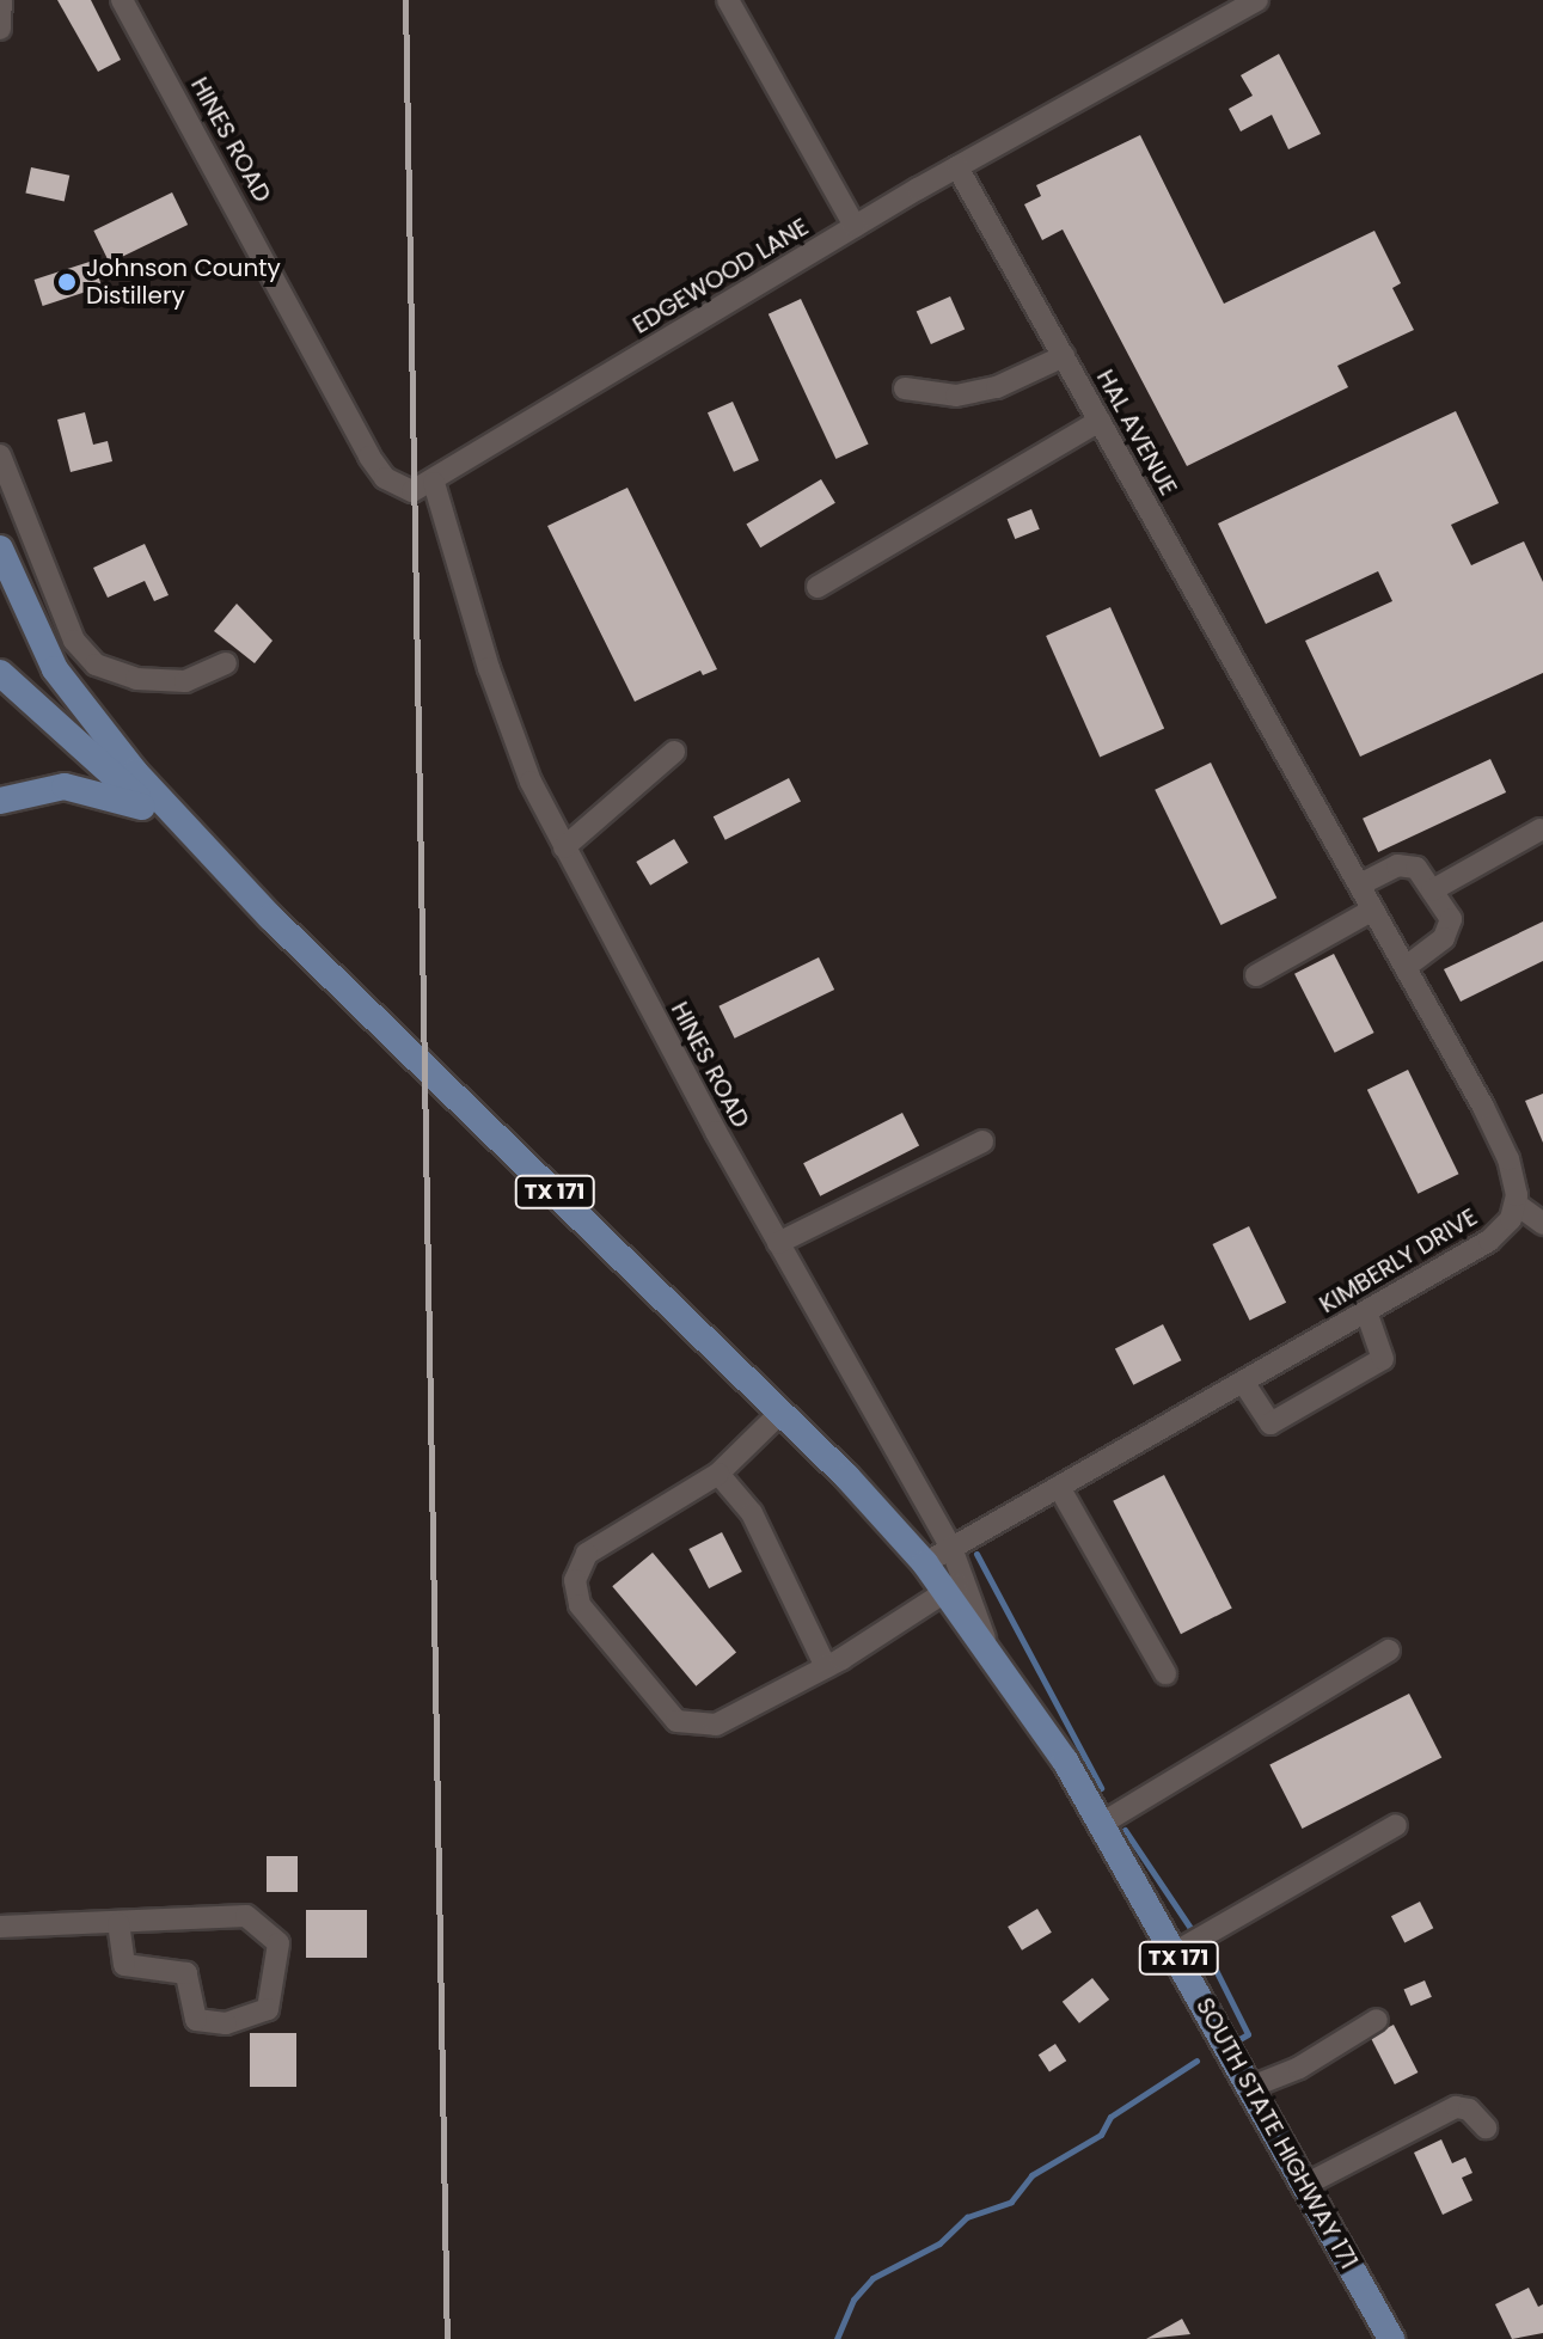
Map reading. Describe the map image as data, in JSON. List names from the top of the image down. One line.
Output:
{"streets":{"main road":["TX 171","SOUTH STATE HIGHWAY 171"],"street":["HINES ROAD","EDGEWOOD LANE","HAL AVENUE","KIMBERLY DRIVE"]},"crossings":[["HINES ROAD","EDGEWOOD LANE"],["HINES ROAD","TX 171"],["HINES ROAD","KIMBERLY DRIVE"],["HINES ROAD","SOUTH STATE HIGHWAY 171"],["EDGEWOOD LANE","HAL AVENUE"],["TX 171","KIMBERLY DRIVE"],["TX 171","SOUTH STATE HIGHWAY 171"]],"places":["Johnson County Distillery"]}
